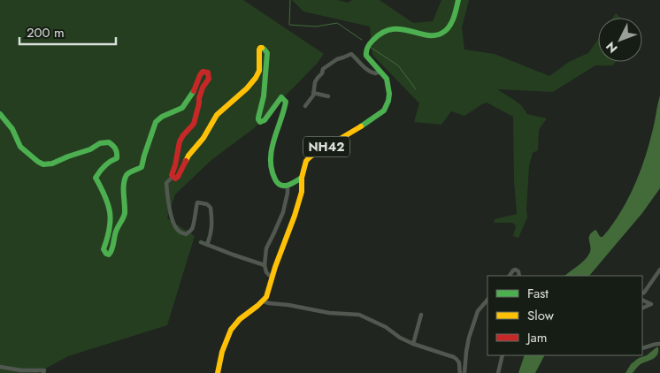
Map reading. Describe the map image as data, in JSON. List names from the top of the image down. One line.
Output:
{"streets":{"street":["NH42"]},"legend":["Fast","Slow","Jam"],"scale_bar":"200 m","north":"bottom left"}
